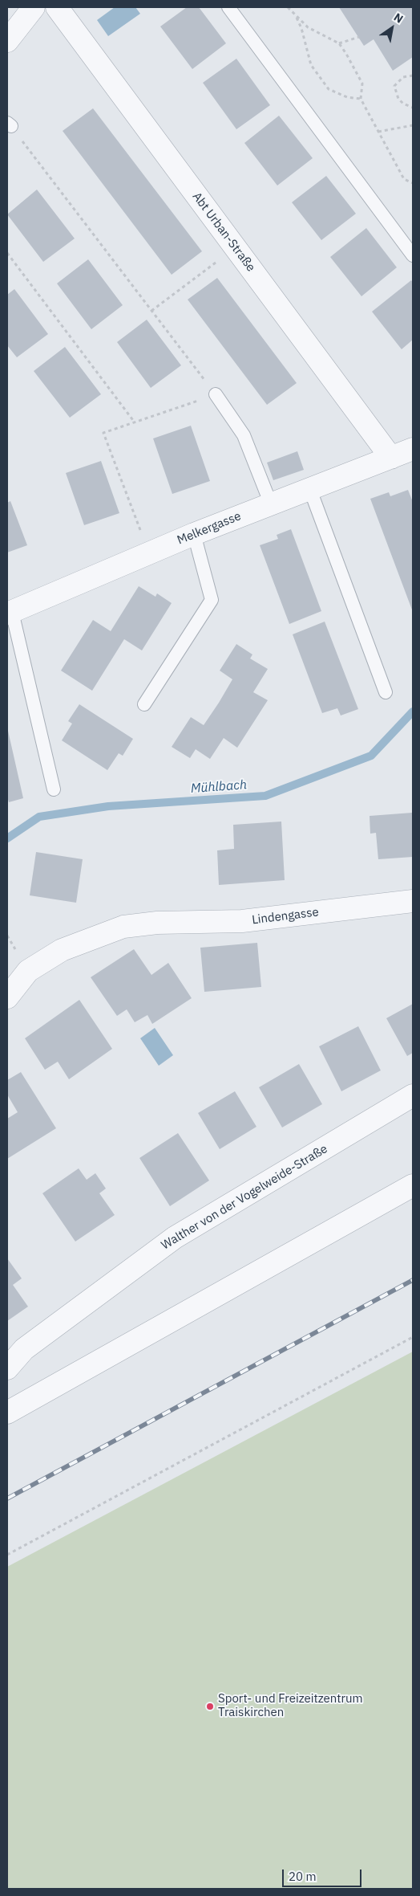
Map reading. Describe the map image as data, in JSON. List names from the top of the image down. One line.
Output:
{"streets":{"street":["Abt Urban-Straße","Melkergasse","Lindengasse","Walther von der Vogelweide-Straße"]},"crossings":[["Abt Urban-Straße","Melkergasse"]],"water":["Mühlbach"],"places":["Sport- und Freizeitzentrum Traiskirchen"],"scale_bar":"20 m","north":"top right"}
